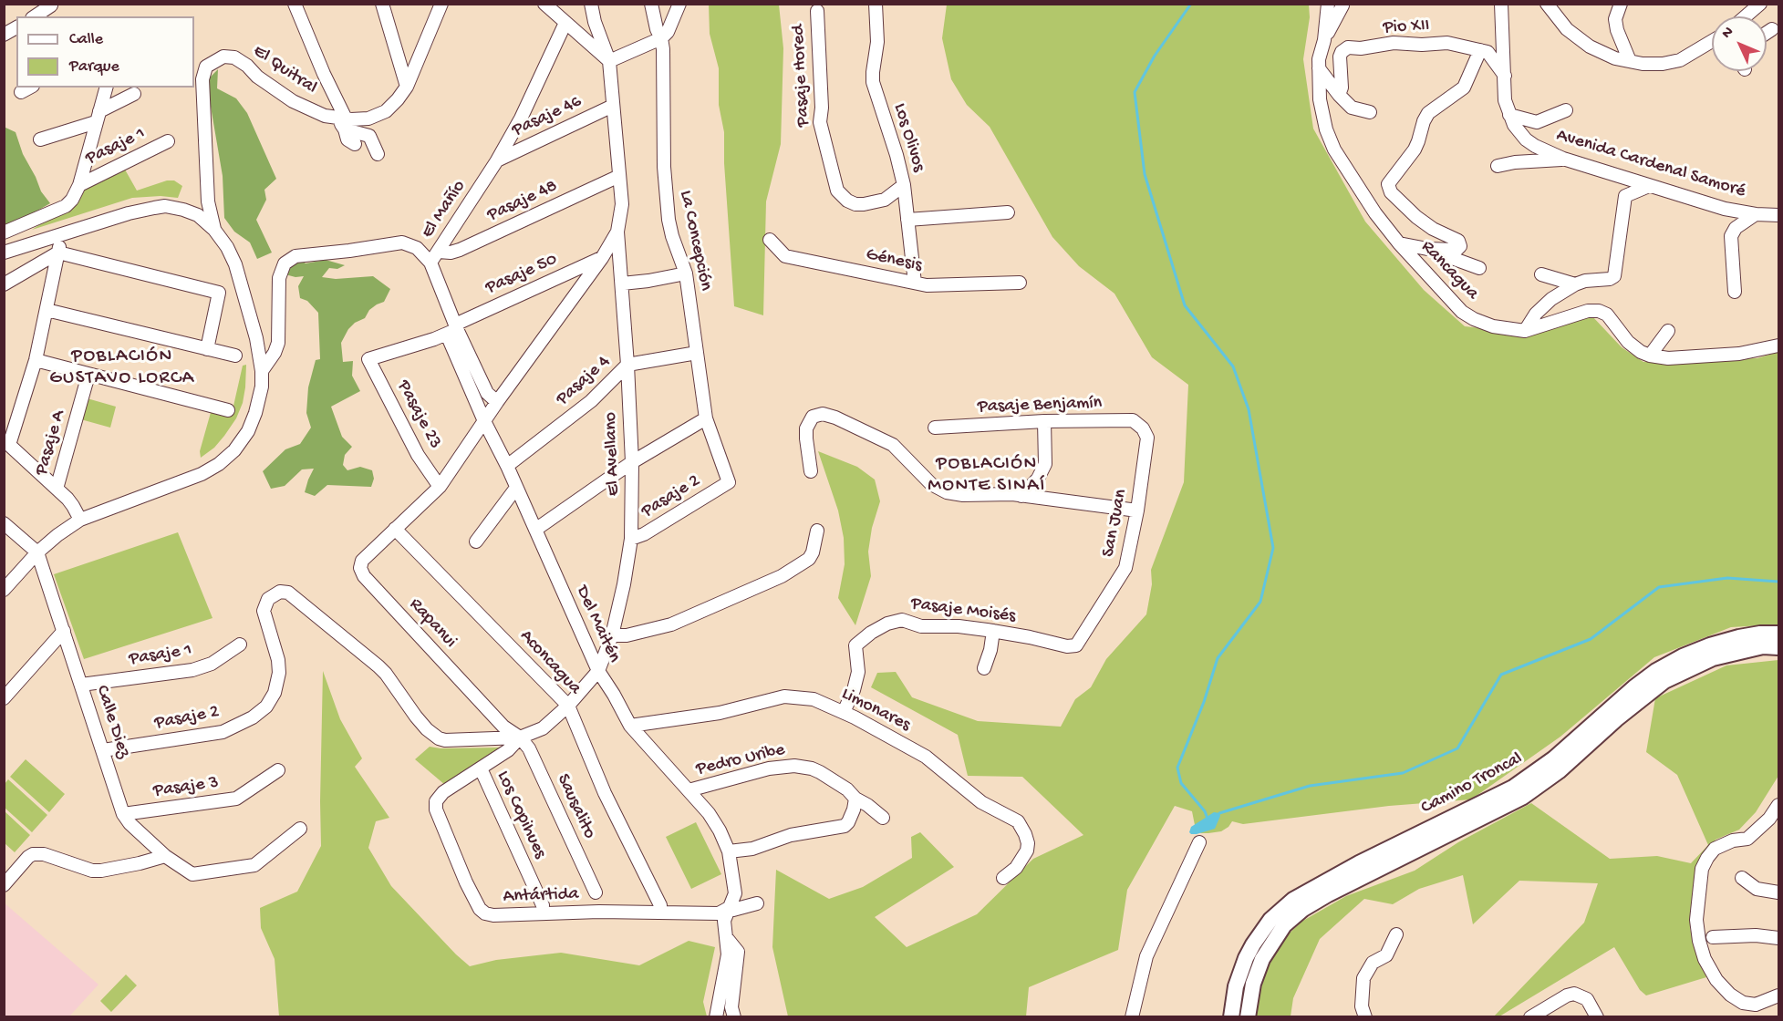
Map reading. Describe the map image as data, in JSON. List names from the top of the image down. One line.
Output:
{"streets":{"main road":["Camino Troncal"],"street":["Pio XII","El Quitral","Pasaje Hored","Pasaje 46","Los Olivos","Pasaje 1","Avenida Cardenal Samoré","Pasaje 48","El Mañío","La Concepción","Génesis","Rancagua","Pasaje 50","Pasaje 4","Pasaje Benjamín","Pasaje 23","Pasaje A","El Avellano","Pasaje 2","San Juan","Pasaje Moisés","Rapanui","Del Maitén","Aconcagua","Limonares","Calle Diez","Pedro Uribe","Pasaje 3","Sausalito","Los Copihues","Antártida"]},"crossings":[["Pio XII","Avenida Cardenal Samoré"],["Pasaje Hored","Los Olivos"],["Pasaje 46","El Mañío"],["Pasaje 46","El Avellano"],["Los Olivos","Génesis"],["Pasaje 1","Calle Diez"],["Pasaje 48","El Mañío"],["Pasaje 48","El Avellano"],["El Mañío","Del Maitén"],["La Concepción","Pasaje 4"],["La Concepción","Pasaje 2"],["Pasaje 50","Pasaje 23"],["Pasaje 50","El Avellano"],["Pasaje 50","Del Maitén"],["Pasaje 4","El Avellano"],["Pasaje 4","Del Maitén"],["Pasaje Benjamín","San Juan"],["Pasaje 23","El Avellano"],["Pasaje 23","Rapanui"],["El Avellano","Pasaje 2"],["El Avellano","Rapanui"],["El Avellano","Del Maitén"],["El Avellano","Aconcagua"],["El Avellano","Sausalito"],["El Avellano","Antártida"],["Pasaje 2","Rapanui"],["Pasaje 2","Calle Diez"],["Pasaje 2","Sausalito"],["Pasaje 2","Antártida"],["San Juan","Pasaje Moisés"],["Pasaje Moisés","Limonares"],["Rapanui","Aconcagua"],["Rapanui","Sausalito"],["Rapanui","Antártida"],["Del Maitén","Limonares"],["Del Maitén","Pedro Uribe"],["Del Maitén","Antártida"],["Aconcagua","Antártida"],["Calle Diez","Pasaje 3"],["Sausalito","Antártida"],["Los Copihues","Antártida"]],"districts":["POBLACIÓN GUSTAVO LORCA","POBLACIÓN MONTE SINAÍ"],"legend":["Calle","Parque"],"north":"top left"}
